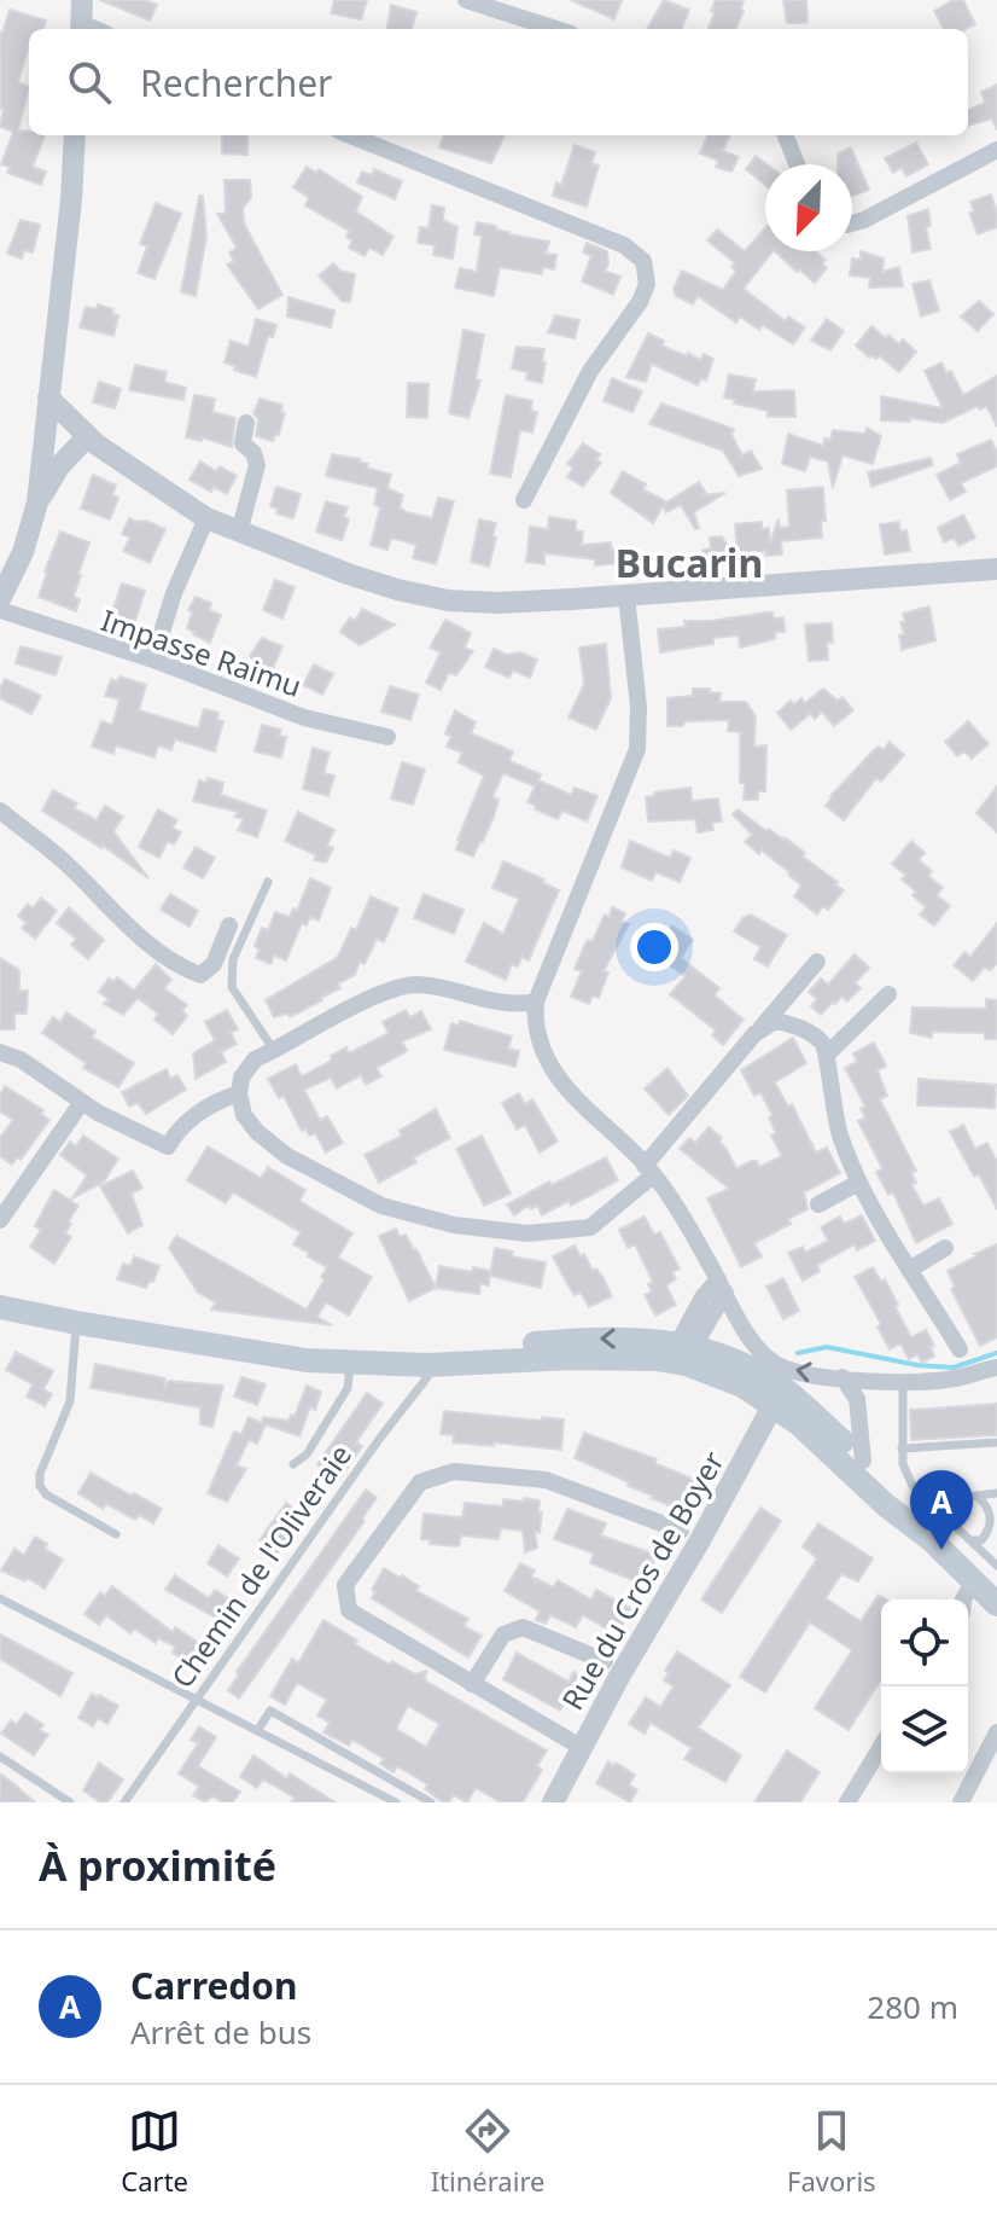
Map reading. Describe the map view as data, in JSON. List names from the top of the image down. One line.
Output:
{"streets":{"street":["Impasse Raimu","Rue du Cros de Boyer"],"lane":["Chemin de l'Oliveraie"]},"districts":["Bucarin"],"north":"bottom left","page":{"search":"Rechercher","pins":"A","heading":"À proximité","list":[{"mark":"A","name":"Carredon","note":"Arrêt de bus","value":"280 m"}],"nav":["Carte","Itinéraire","Favoris"]}}
